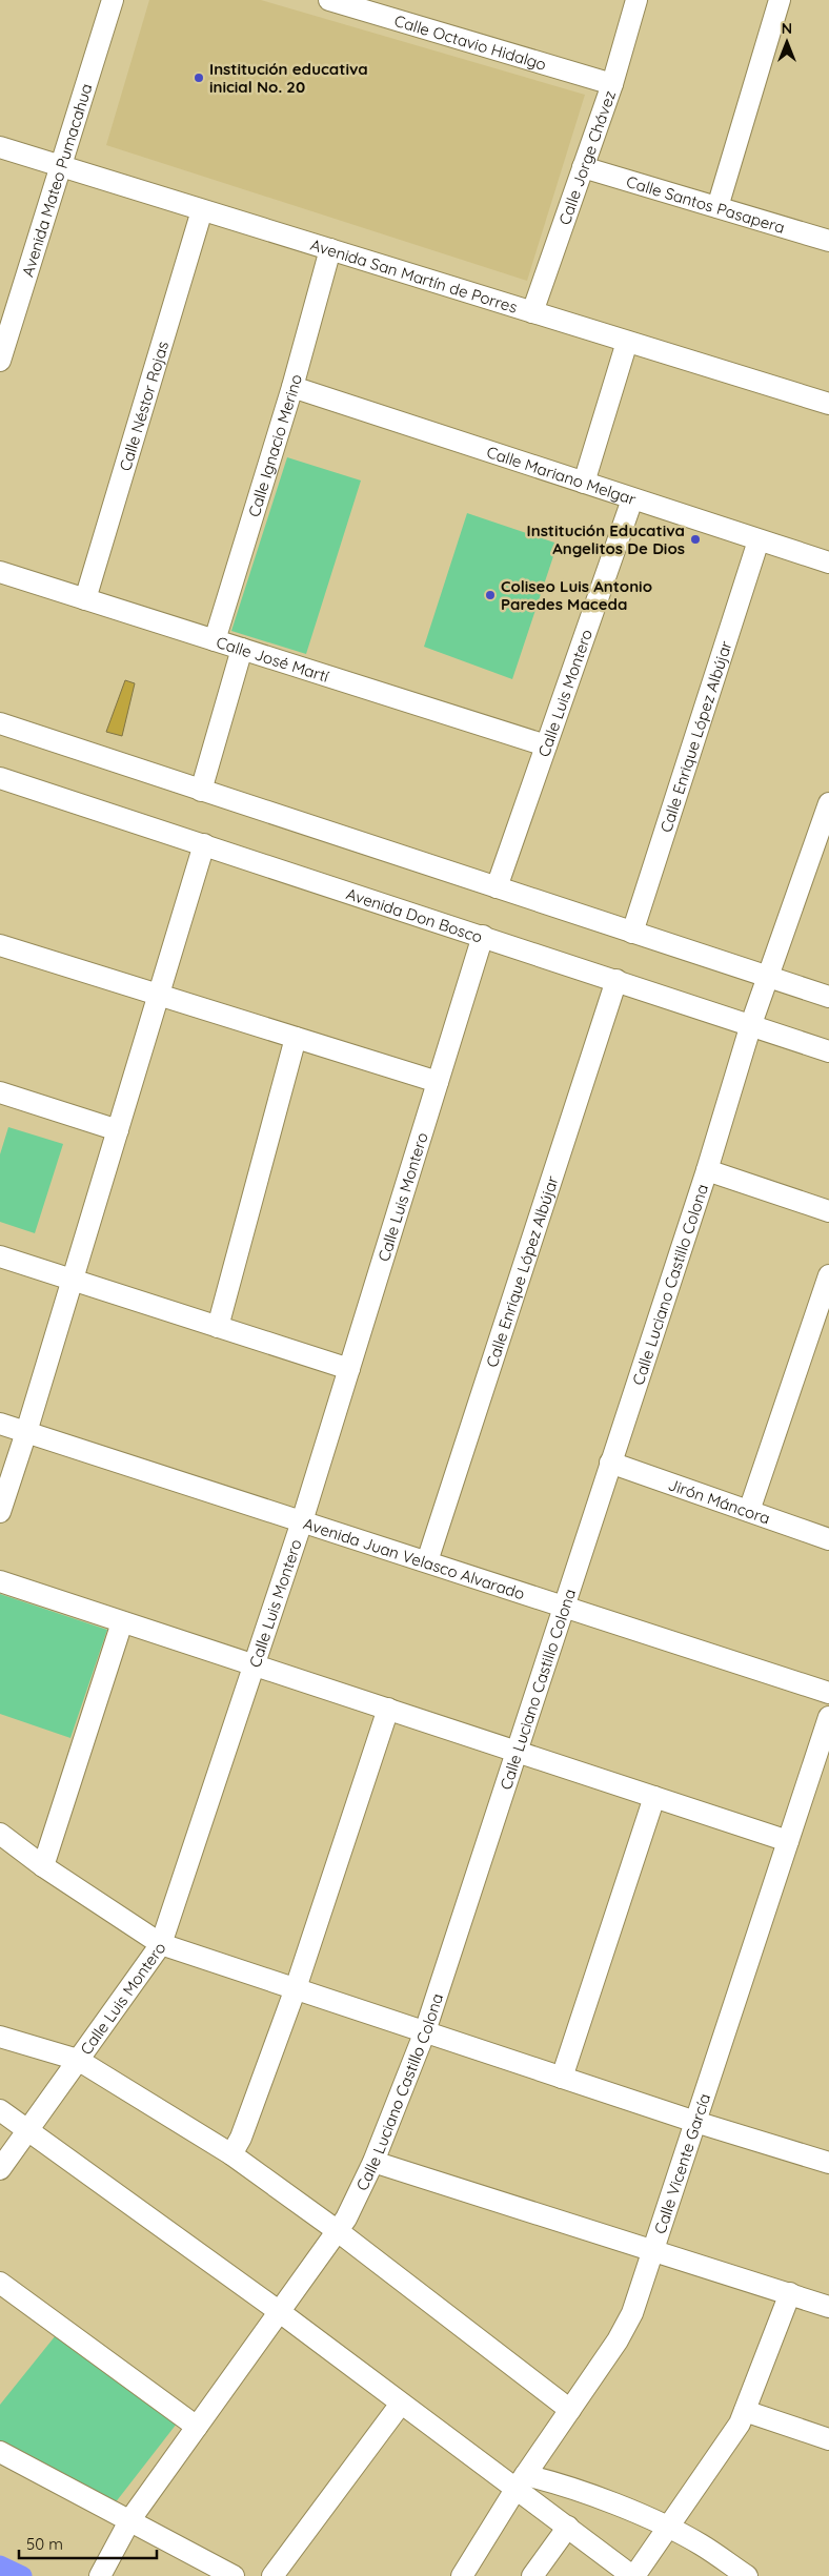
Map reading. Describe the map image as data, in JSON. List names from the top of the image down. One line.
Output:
{"streets":{"street":["Calle Octavio Hidalgo","Calle Jorge Chávez","Avenida Mateo Pumacahua","Calle Santos Pasapera","Avenida San Martín de Porres","Calle Néstor Rojas","Calle Ignacio Merino","Calle Mariano Melgar","Calle José Martí","Calle Luis Montero","Calle Enrique López Albújar","Avenida Don Bosco","Calle Luciano Castillo Colona","Jirón Máncora","Avenida Juan Velasco Alvarado","Calle Vicente García"]},"crossings":[["Calle Octavio Hidalgo","Calle Jorge Chávez"],["Calle Jorge Chávez","Calle Santos Pasapera"],["Calle Jorge Chávez","Avenida San Martín de Porres"],["Avenida Mateo Pumacahua","Avenida San Martín de Porres"],["Avenida San Martín de Porres","Calle Néstor Rojas"],["Avenida San Martín de Porres","Calle Ignacio Merino"],["Calle Néstor Rojas","Calle José Martí"],["Calle Ignacio Merino","Calle Mariano Melgar"],["Calle Ignacio Merino","Calle José Martí"],["Calle Mariano Melgar","Calle Luis Montero"],["Calle Mariano Melgar","Calle Enrique López Albújar"],["Calle José Martí","Calle Luis Montero"],["Calle Luis Montero","Avenida Don Bosco"],["Calle Luis Montero","Avenida Juan Velasco Alvarado"],["Calle Enrique López Albújar","Avenida Don Bosco"],["Calle Enrique López Albújar","Avenida Juan Velasco Alvarado"],["Avenida Don Bosco","Calle Luciano Castillo Colona"],["Calle Luciano Castillo Colona","Jirón Máncora"],["Calle Luciano Castillo Colona","Avenida Juan Velasco Alvarado"]],"places":["Institución educativa inicial No. 20","Institución Educativa Angelitos De Dios","Coliseo Luis Antonio Paredes Maceda"],"scale_bar":"50 m","north":"top"}
